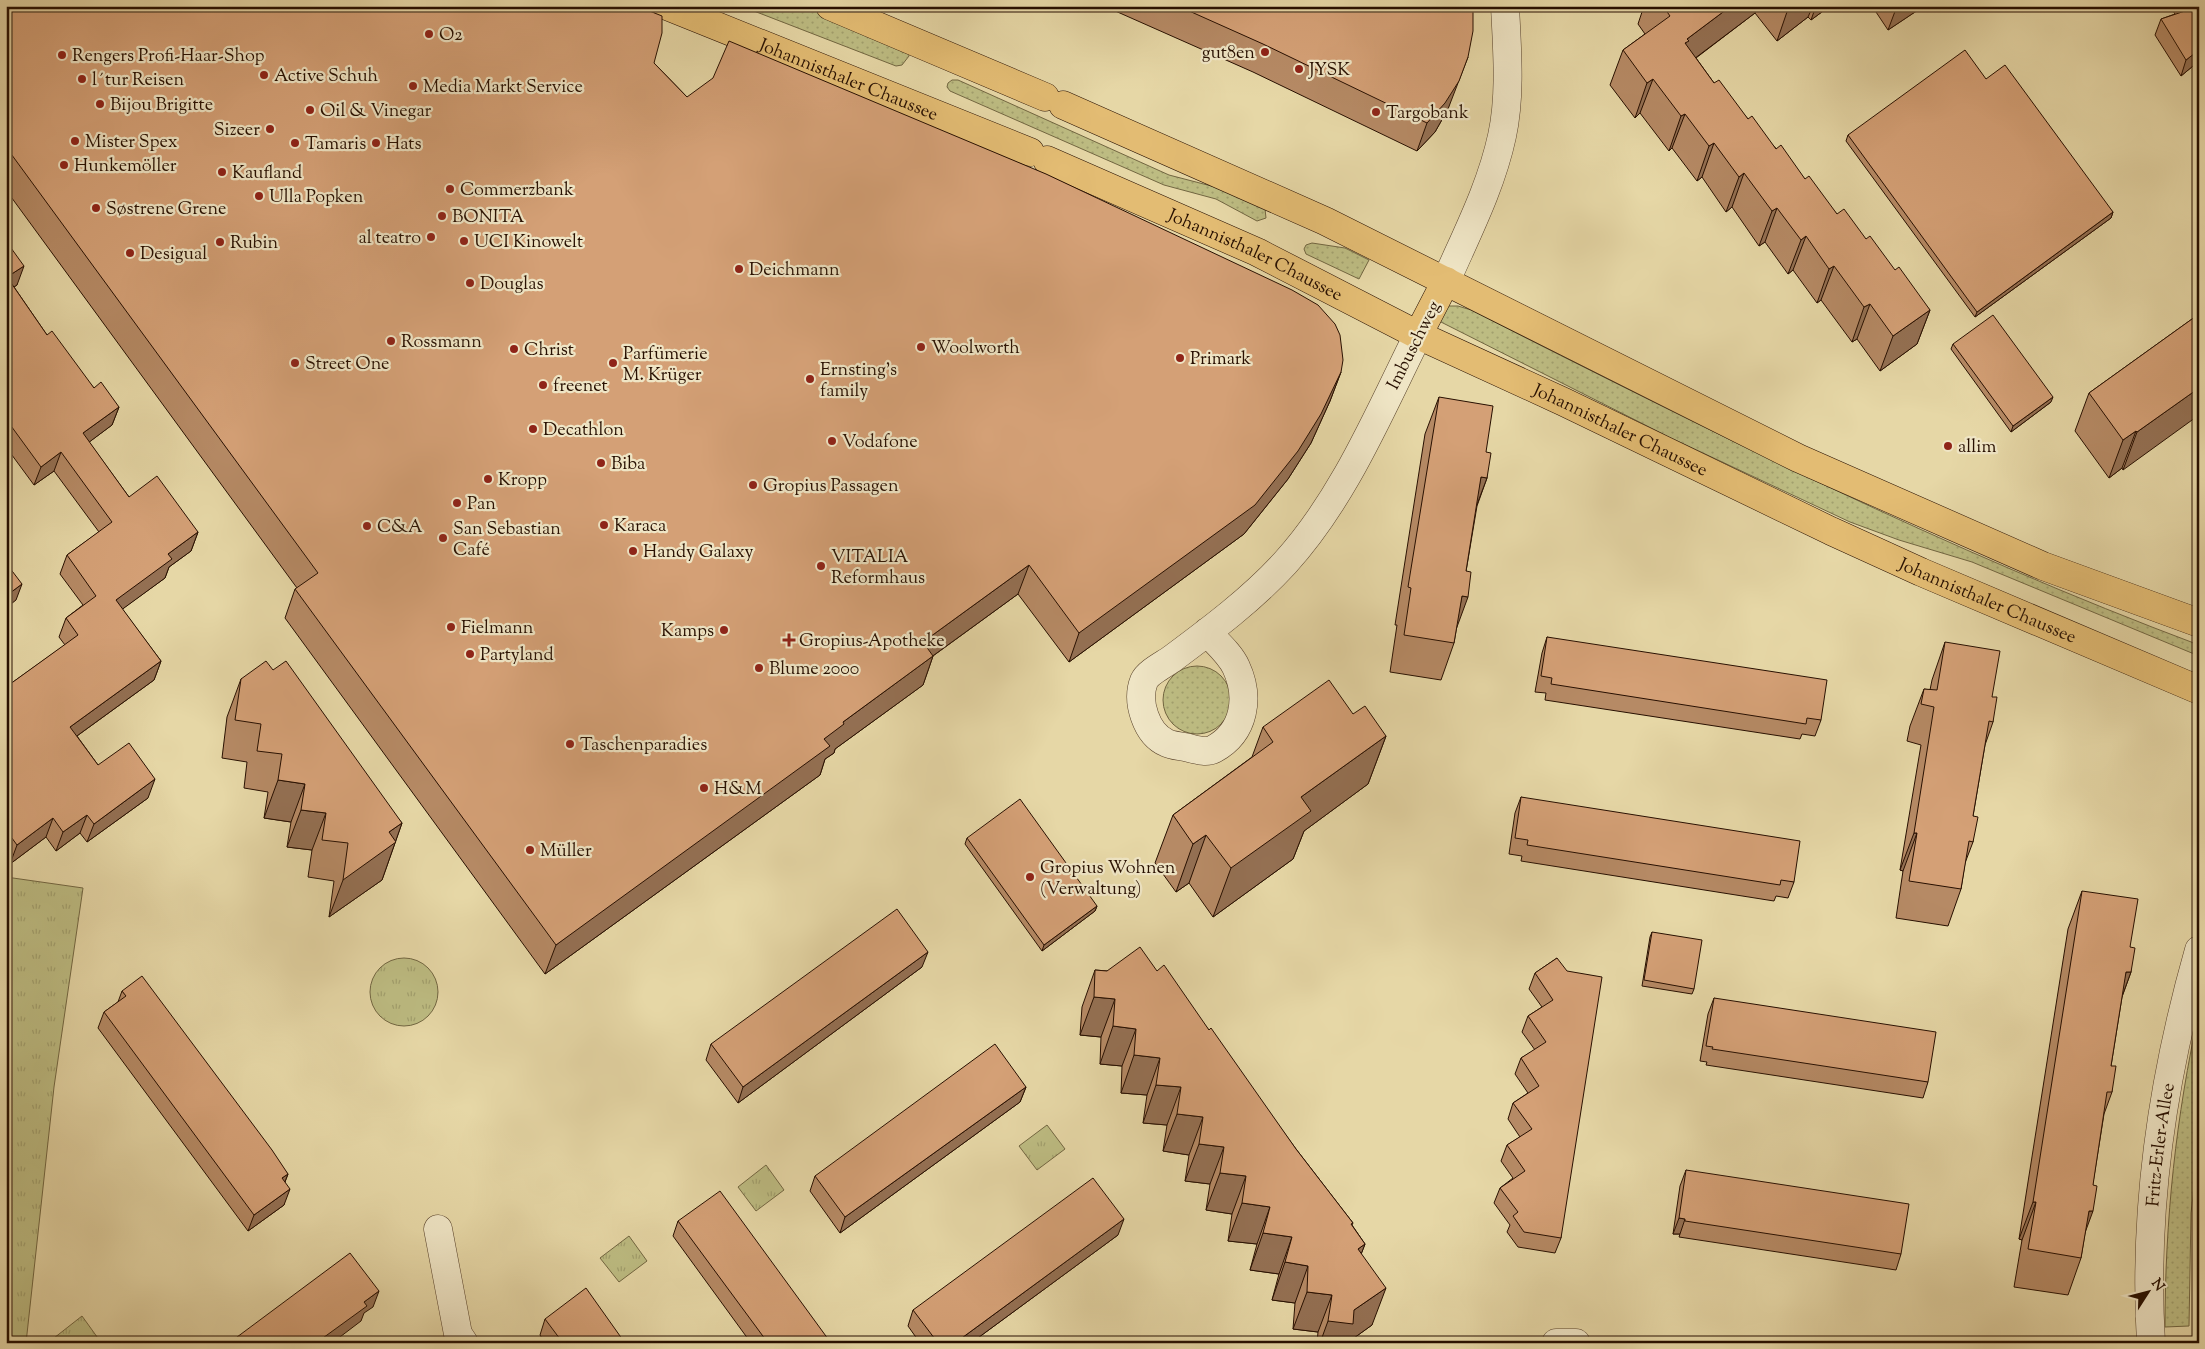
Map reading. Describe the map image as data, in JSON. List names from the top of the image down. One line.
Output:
{"streets":{"main road":["Johannisthaler Chaussee","Imbuschweg"],"street":["Fritz-Erler-Allee"]},"crossings":[["Johannisthaler Chaussee","Imbuschweg"]],"places":{"other":["O2","gut8en","Rengers Profi-Haar-Shop","JYSK","Active Schuh","l´tur Reisen","Media Markt Service","Bijou Brigitte","Oil & Vinegar","Targobank","Sizeer","Mister Spex","Tamaris","Hats","Hunkemöller","Kaufland","Commerzbank","Ulla Popken","Søstrene Grene","BONITA","al teatro","UCI Kinowelt","Rubin","Desigual","Deichmann","Douglas","Rossmann","Woolworth","Christ","Primark","Street One","Parfümerie M. Krüger","Ernsting's family","freenet","Decathlon","Vodafone","allim","Biba","Kropp","Gropius Passagen","Pan","Karaca","C&A","San Sebastian Café","Handy Galaxy","VITALIA Reformhaus","Fielmann","Kamps","Partyland","Blume 2000","Taschenparadies","H&M","Müller","Gropius Wohnen (Verwaltung)"],"health":["Gropius-Apotheke"]},"north":"top right"}
